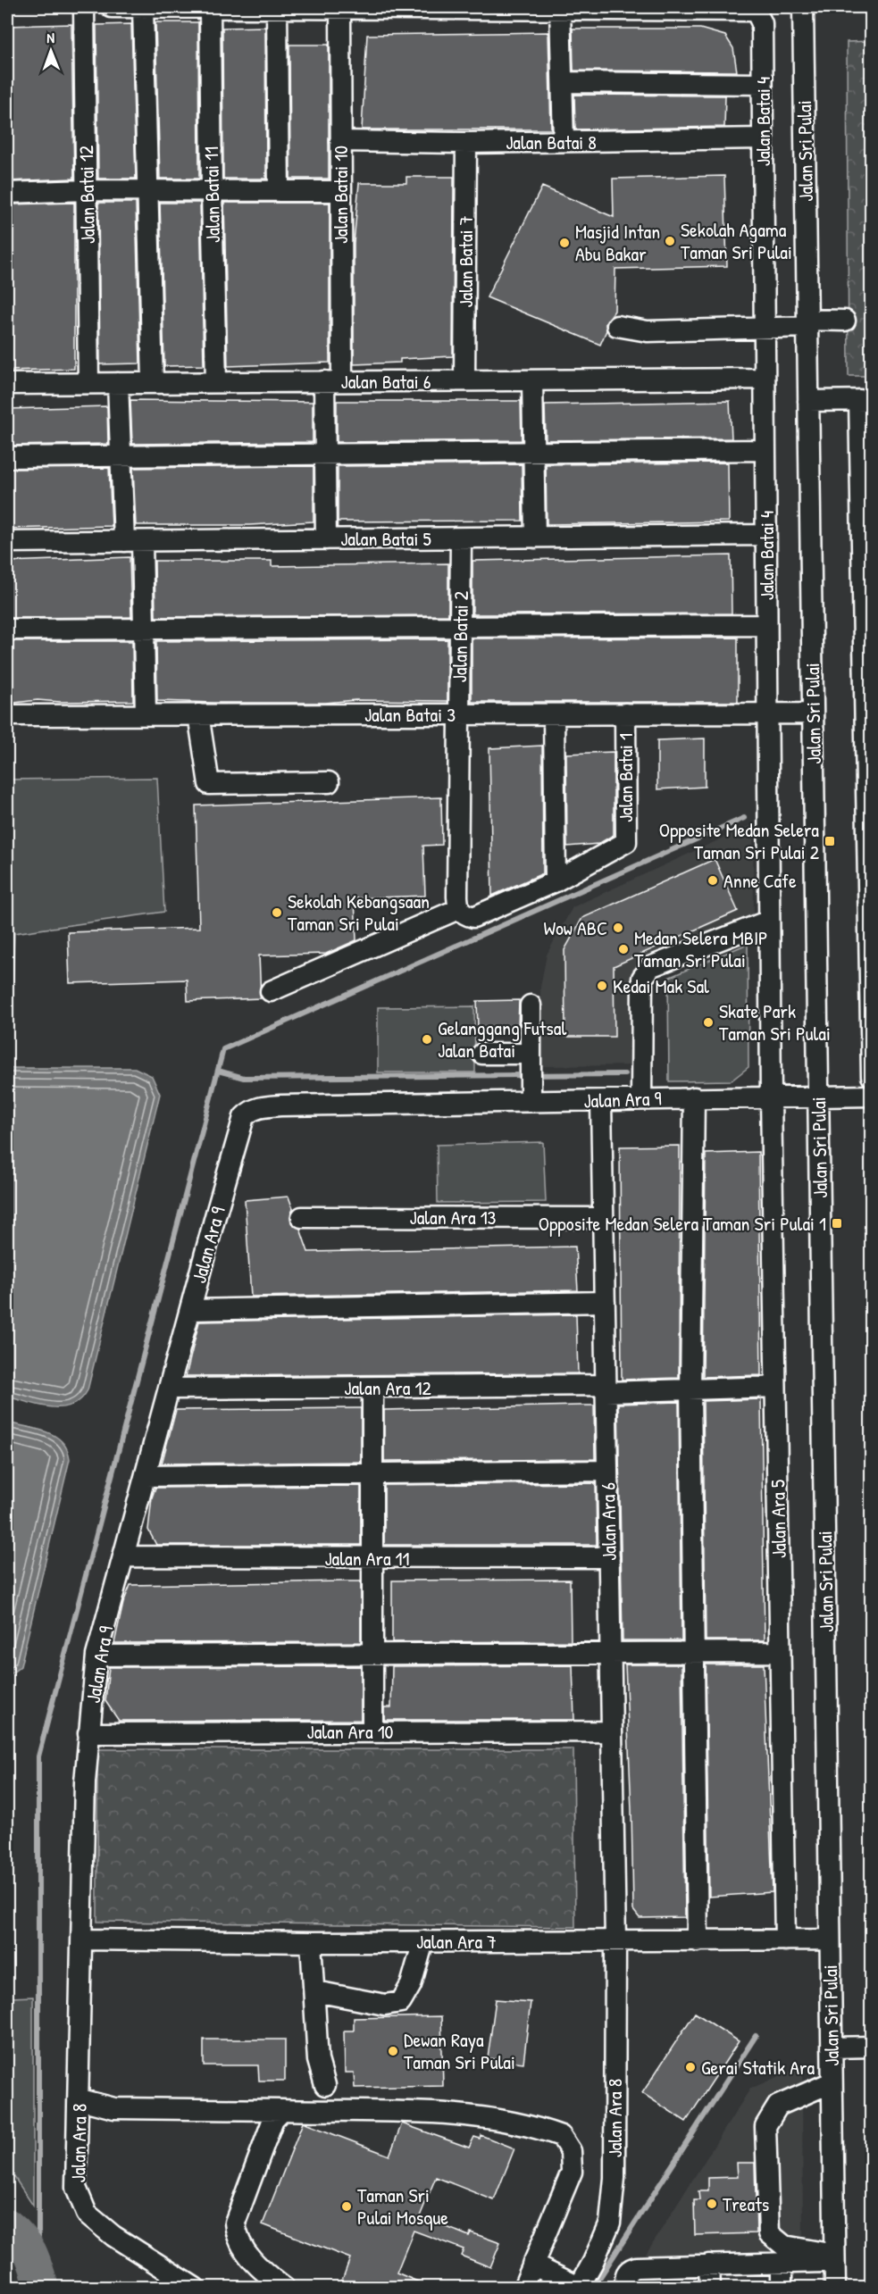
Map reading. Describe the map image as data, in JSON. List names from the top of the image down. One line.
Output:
{"streets":{"street":["Jalan Batai 4","Jalan Batai 8","Jalan Sri Pulai","Jalan Batai 12","Jalan Batai 11","Jalan Batai 10","Jalan Batai 7","Jalan Batai 6","Jalan Batai 5","Jalan Batai 2","Jalan Batai 3","Jalan Batai 1","Jalan Ara 9","Jalan Ara 13","Jalan Ara 12","Jalan Ara 5","Jalan Ara 6","Jalan Ara 11","Jalan Ara 10","Jalan Ara 7","Jalan Ara 8"]},"crossings":[["Jalan Batai 4","Jalan Batai 8"],["Jalan Batai 4","Jalan Batai 6"],["Jalan Batai 4","Jalan Batai 5"],["Jalan Batai 4","Jalan Batai 3"],["Jalan Batai 4","Jalan Ara 9"],["Jalan Batai 4","Jalan Ara 5"],["Jalan Batai 8","Jalan Batai 10"],["Jalan Batai 8","Jalan Batai 7"],["Jalan Sri Pulai","Jalan Batai 3"],["Jalan Sri Pulai","Jalan Ara 9"],["Jalan Sri Pulai","Jalan Ara 7"],["Jalan Batai 12","Jalan Batai 6"],["Jalan Batai 11","Jalan Batai 6"],["Jalan Batai 10","Jalan Batai 6"],["Jalan Batai 10","Jalan Batai 5"],["Jalan Batai 7","Jalan Batai 6"],["Jalan Batai 5","Jalan Batai 2"],["Jalan Batai 2","Jalan Batai 3"],["Jalan Batai 3","Jalan Batai 1"],["Jalan Ara 9","Jalan Ara 12"],["Jalan Ara 9","Jalan Ara 5"],["Jalan Ara 9","Jalan Ara 6"],["Jalan Ara 9","Jalan Ara 11"],["Jalan Ara 9","Jalan Ara 10"],["Jalan Ara 9","Jalan Ara 7"],["Jalan Ara 9","Jalan Ara 8"],["Jalan Ara 13","Jalan Ara 6"],["Jalan Ara 12","Jalan Ara 5"],["Jalan Ara 12","Jalan Ara 6"],["Jalan Ara 5","Jalan Ara 7"],["Jalan Ara 6","Jalan Ara 11"],["Jalan Ara 6","Jalan Ara 10"],["Jalan Ara 6","Jalan Ara 7"],["Jalan Ara 6","Jalan Ara 8"],["Jalan Ara 7","Jalan Ara 8"]],"places":{"other":["Sekolah Agama Taman Sri Pulai","Masjid Intan Abu Bakar","Anne Cafe","Sekolah Kebangsaan Taman Sri Pulai","Wow ABC","Medan Selera MBIP Taman Sri Pulai","Kedai Mak Sal","Skate Park Taman Sri Pulai","Gelanggang Futsal Jalan Batai","Dewan Raya Taman Sri Pulai","Gerai Statik Ara","Treats","Taman Sri Pulai Mosque"],"transit":["Opposite Medan Selera Taman Sri Pulai 2","Opposite Medan Selera Taman Sri Pulai 1"]},"north":"top"}
